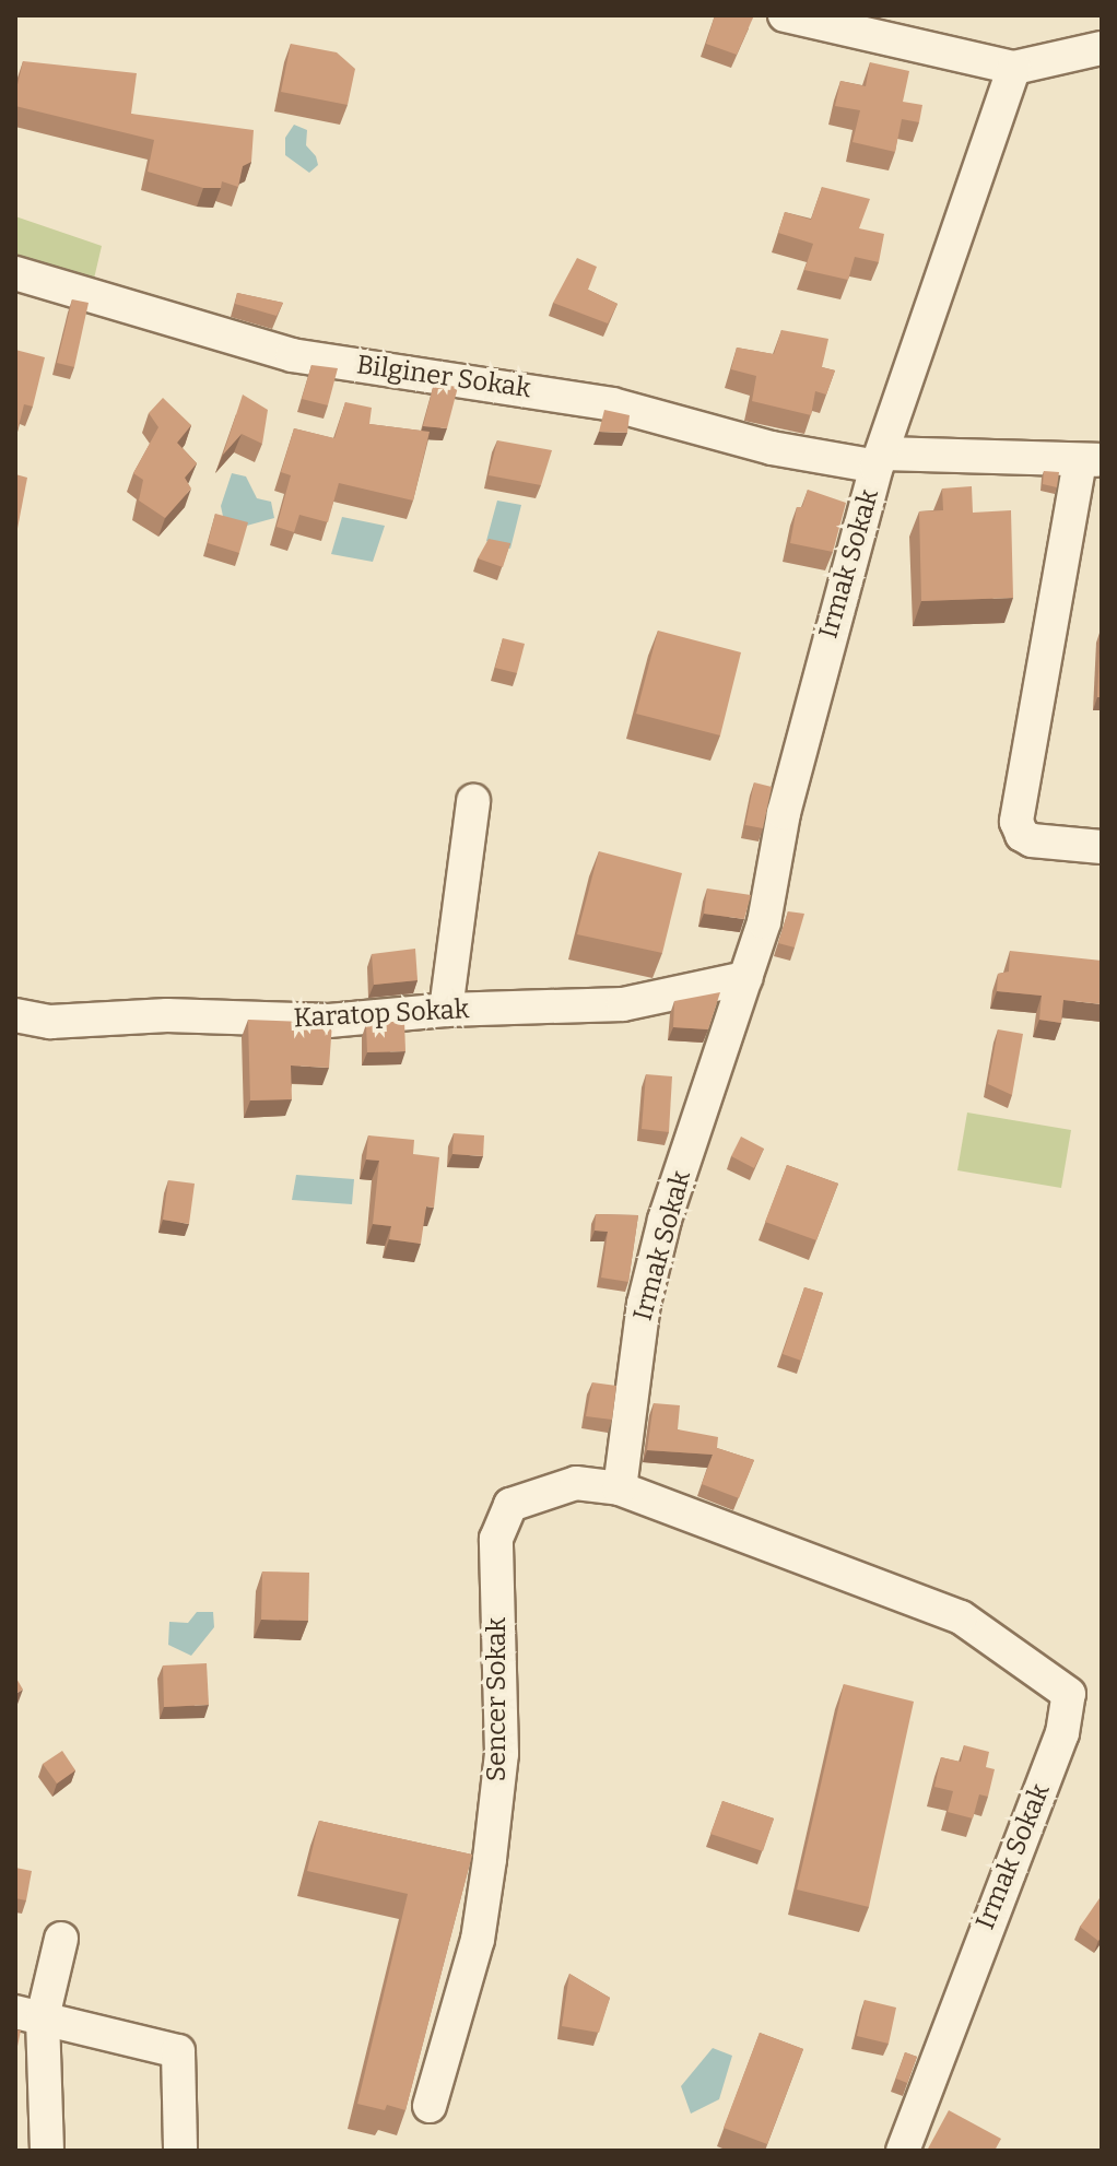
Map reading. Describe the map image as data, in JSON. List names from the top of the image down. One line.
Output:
{"streets":{"street":["Bilginer Sokak","Irmak Sokak","Karatop Sokak","Sencer Sokak"]},"crossings":[["Bilginer Sokak","Irmak Sokak"],["Irmak Sokak","Karatop Sokak"],["Irmak Sokak","Sencer Sokak"]]}
